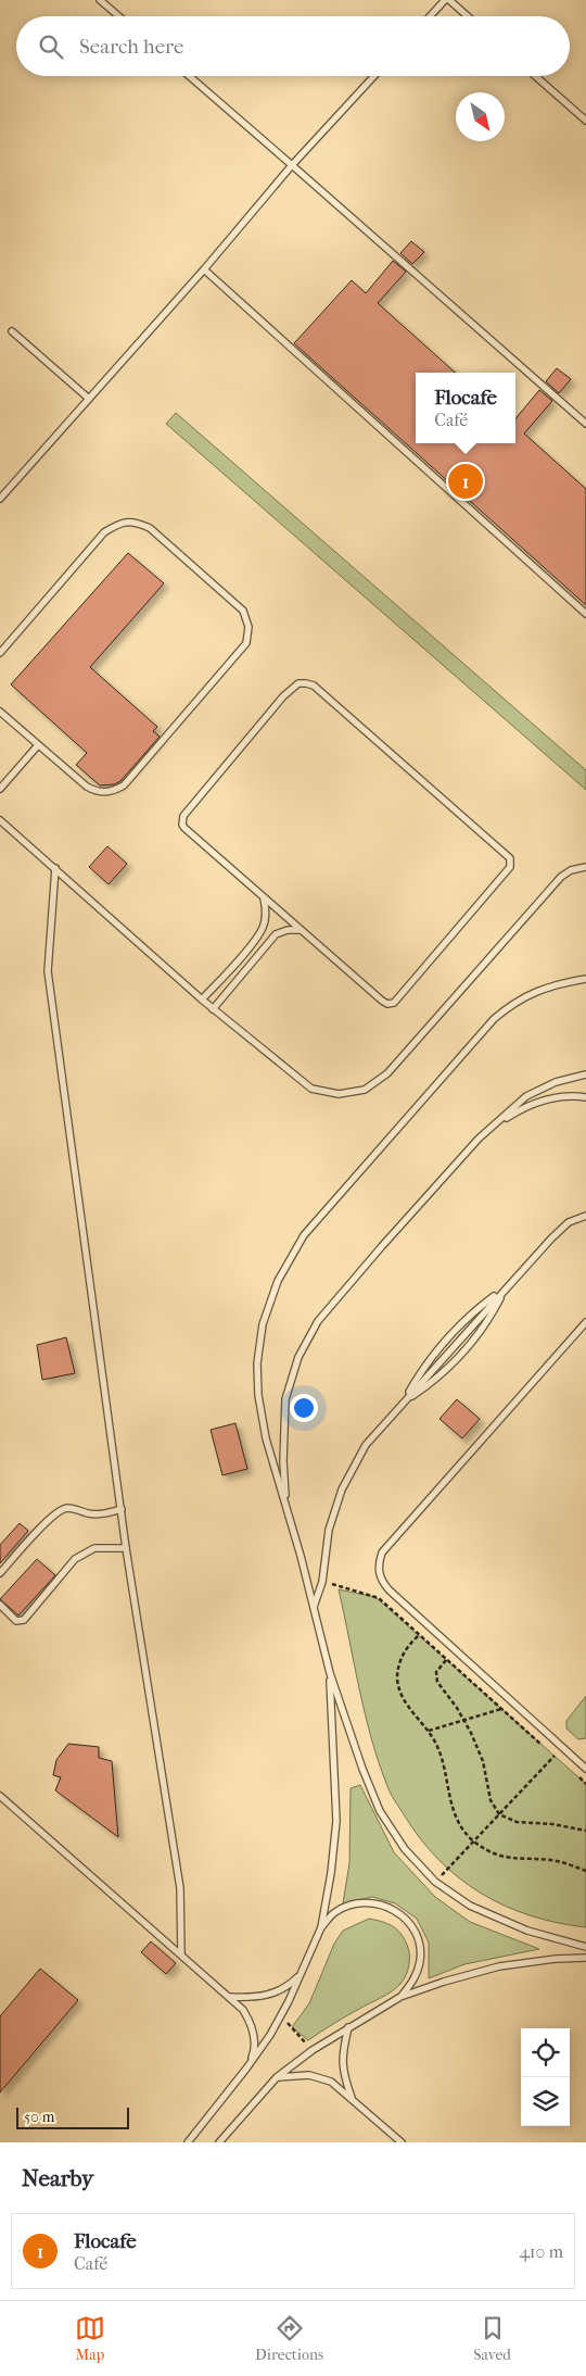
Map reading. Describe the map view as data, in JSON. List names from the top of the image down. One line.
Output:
{"scale_bar":"50 m","north":"bottom right","page":{"search":"Search here","popup":["Flocafe","Café"],"pins":"1","scale":"50 m","heading":"Nearby","list":[{"mark":"1","name":"Flocafe","note":"Café","value":"410 m"}],"nav":["Map","Directions","Saved"]}}
